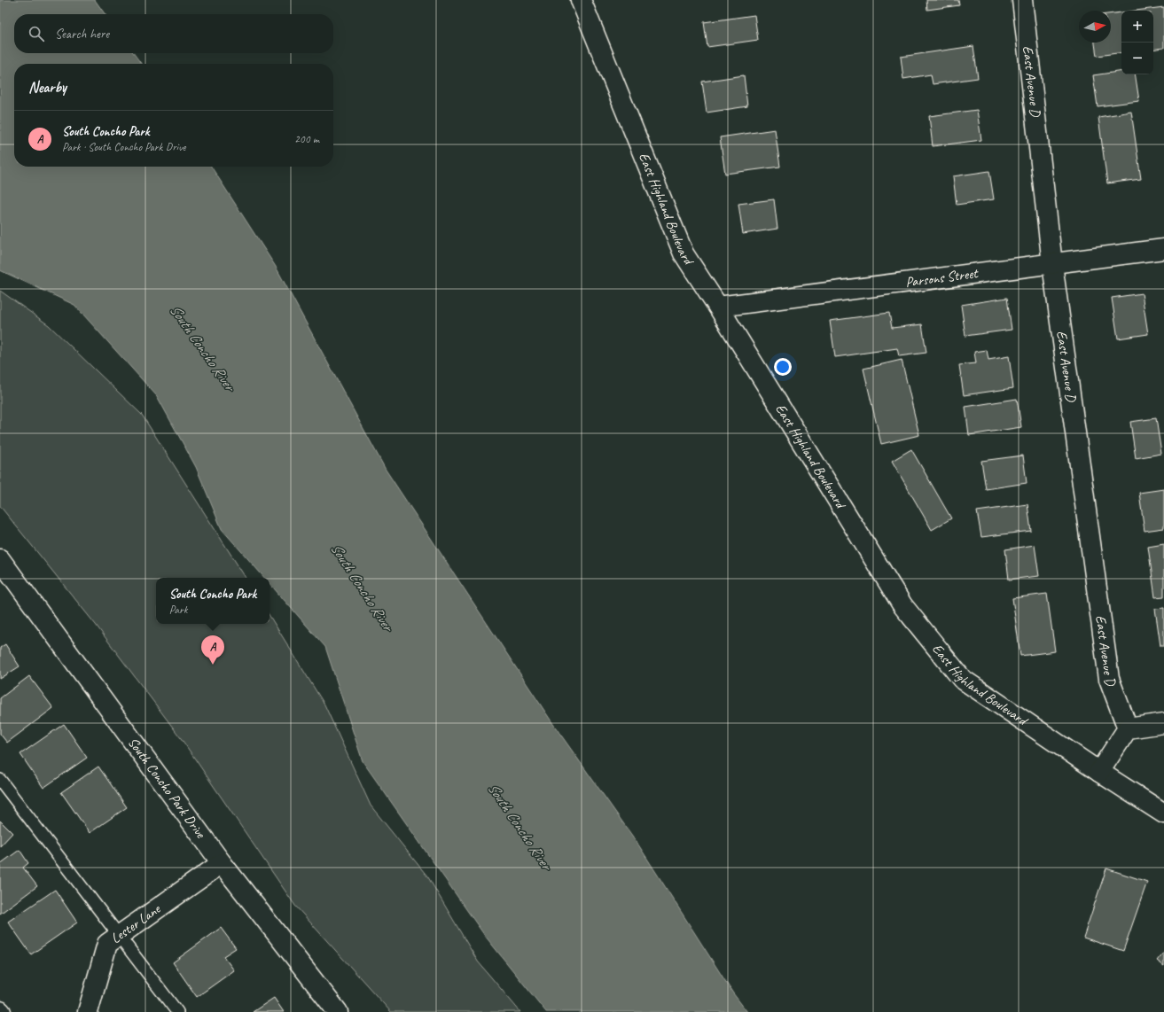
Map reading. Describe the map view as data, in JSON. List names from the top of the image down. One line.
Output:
{"streets":{"street":["East Avenue D","East Highland Boulevard","Parsons Street","South Concho Park Drive","Lester Lane"]},"crossings":[["East Avenue D","Parsons Street"],["East Highland Boulevard","Parsons Street"],["South Concho Park Drive","Lester Lane"]],"water":["South Concho River"],"north":"right","page":{"map_buttons":["+","−"],"search":"Search here","heading":"Nearby","list":[{"mark":"A","name":"South Concho Park","note":"Park · South Concho Park Drive","value":"200 m"}],"popup":["South Concho Park","Park"],"pins":"A"}}
